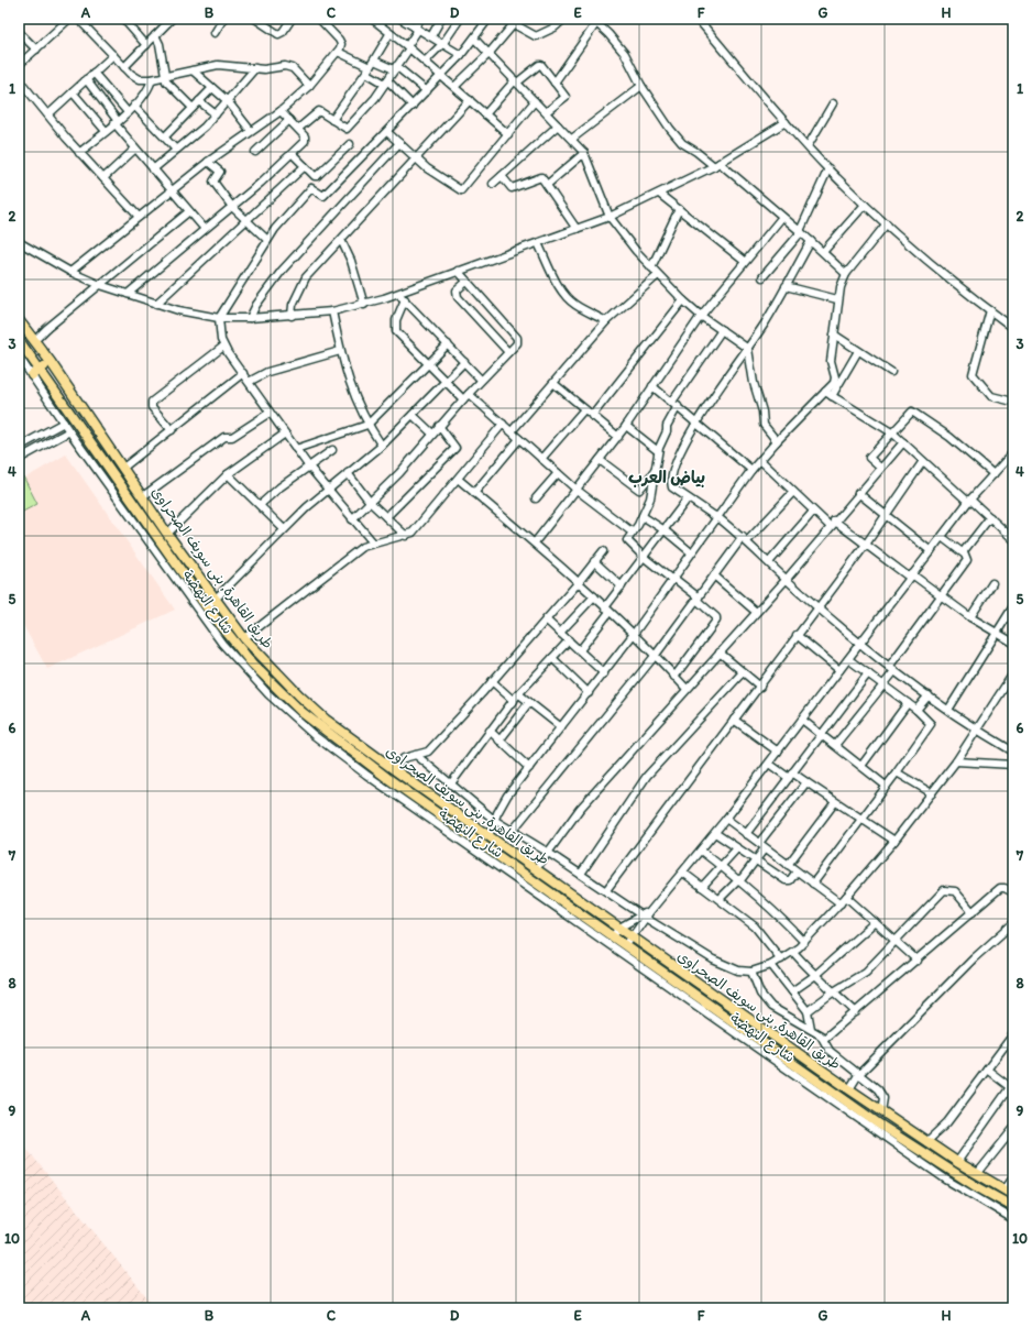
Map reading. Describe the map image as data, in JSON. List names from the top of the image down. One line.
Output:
{"streets":{"main road":["طريق القاهرة, بنى سويف الصحراوى"],"street":["شارع النهضة"]},"crossings":[["طريق القاهرة, بنى سويف الصحراوى","شارع النهضة"]],"districts":["بياض العرب"],"grid":{"columns":["A","B","C","D","E","F","G","H"],"rows":["1","2","3","4","5","6","7","8","9","10"]}}
